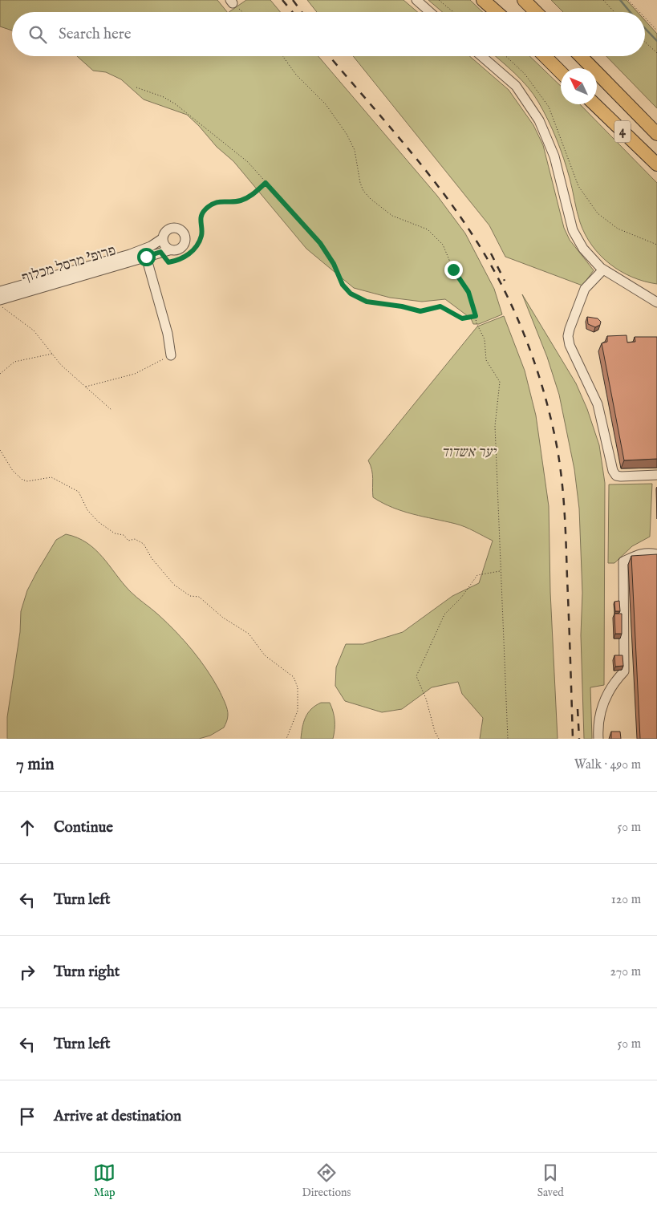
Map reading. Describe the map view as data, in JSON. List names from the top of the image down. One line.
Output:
{"streets":{"highway":["4"],"street":["פרופ' מרסל מכלוף"]},"parks":["יער אשדוד"],"north":"top left","page":{"search":"Search here","heading":["7 min","Walk · 490 m"],"list":[["Continue","50 m"],["Turn left","120 m"],["Turn right","270 m"],["Turn left","50 m"],"Arrive at destination"],"nav":["Map","Directions","Saved"]}}
